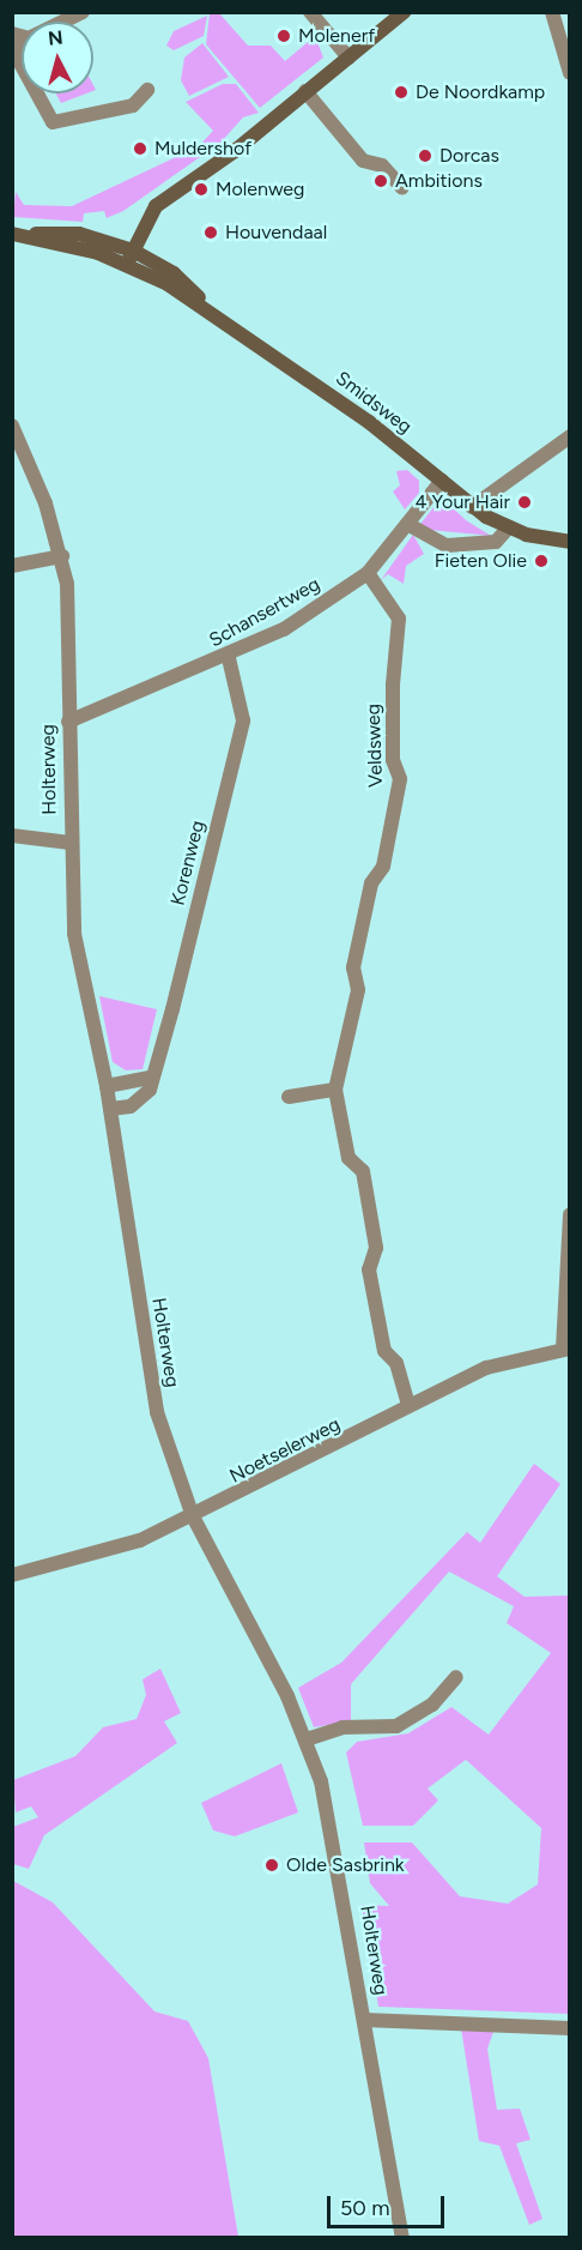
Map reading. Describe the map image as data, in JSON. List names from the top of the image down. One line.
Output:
{"streets":{"main road":["Smidsweg"],"street":["Schansertweg","Veldsweg","Holterweg","Korenweg","Noetselerweg"]},"crossings":[["Smidsweg","Schansertweg"],["Schansertweg","Veldsweg"],["Schansertweg","Holterweg"],["Schansertweg","Korenweg"],["Veldsweg","Noetselerweg"],["Holterweg","Korenweg"],["Holterweg","Noetselerweg"]],"places":["Molenerf","De Noordkamp","Muldershof","Dorcas","Ambitions","Molenweg","Houvendaal","4 Your Hair","Fieten Olie","Olde Sasbrink"],"scale_bar":"50 m","north":"top"}
